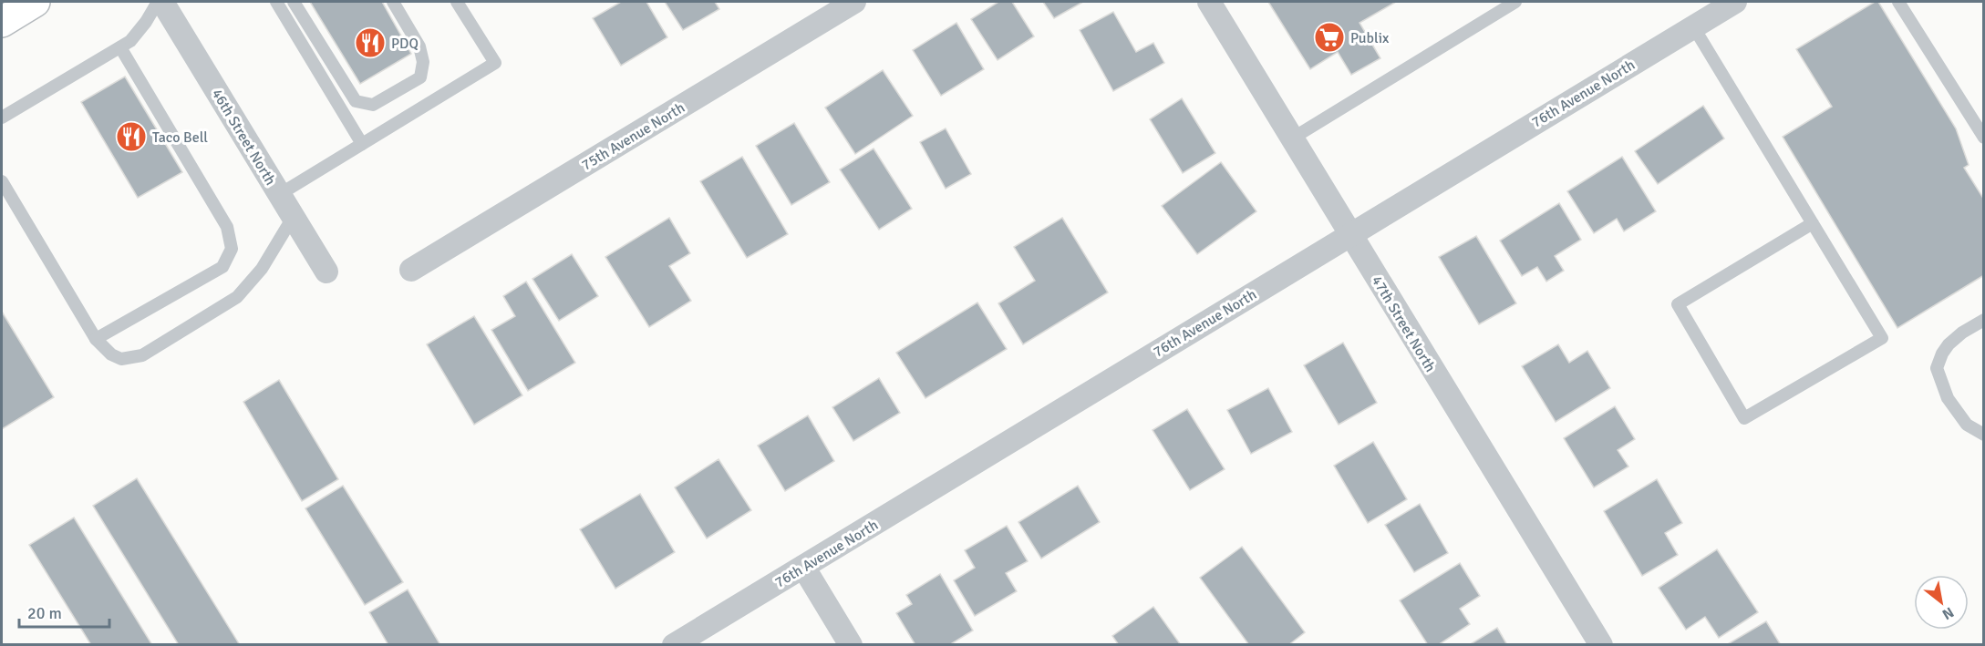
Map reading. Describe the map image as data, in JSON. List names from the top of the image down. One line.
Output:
{"streets":{"street":["76th Avenue North","75th Avenue North","46th Street North","47th Street North"]},"crossings":[["76th Avenue North","47th Street North"]],"places":{"supermarket":["Publix"],"restaurant":["PDQ","Taco Bell"]},"scale_bar":"20 m","north":"bottom right"}
